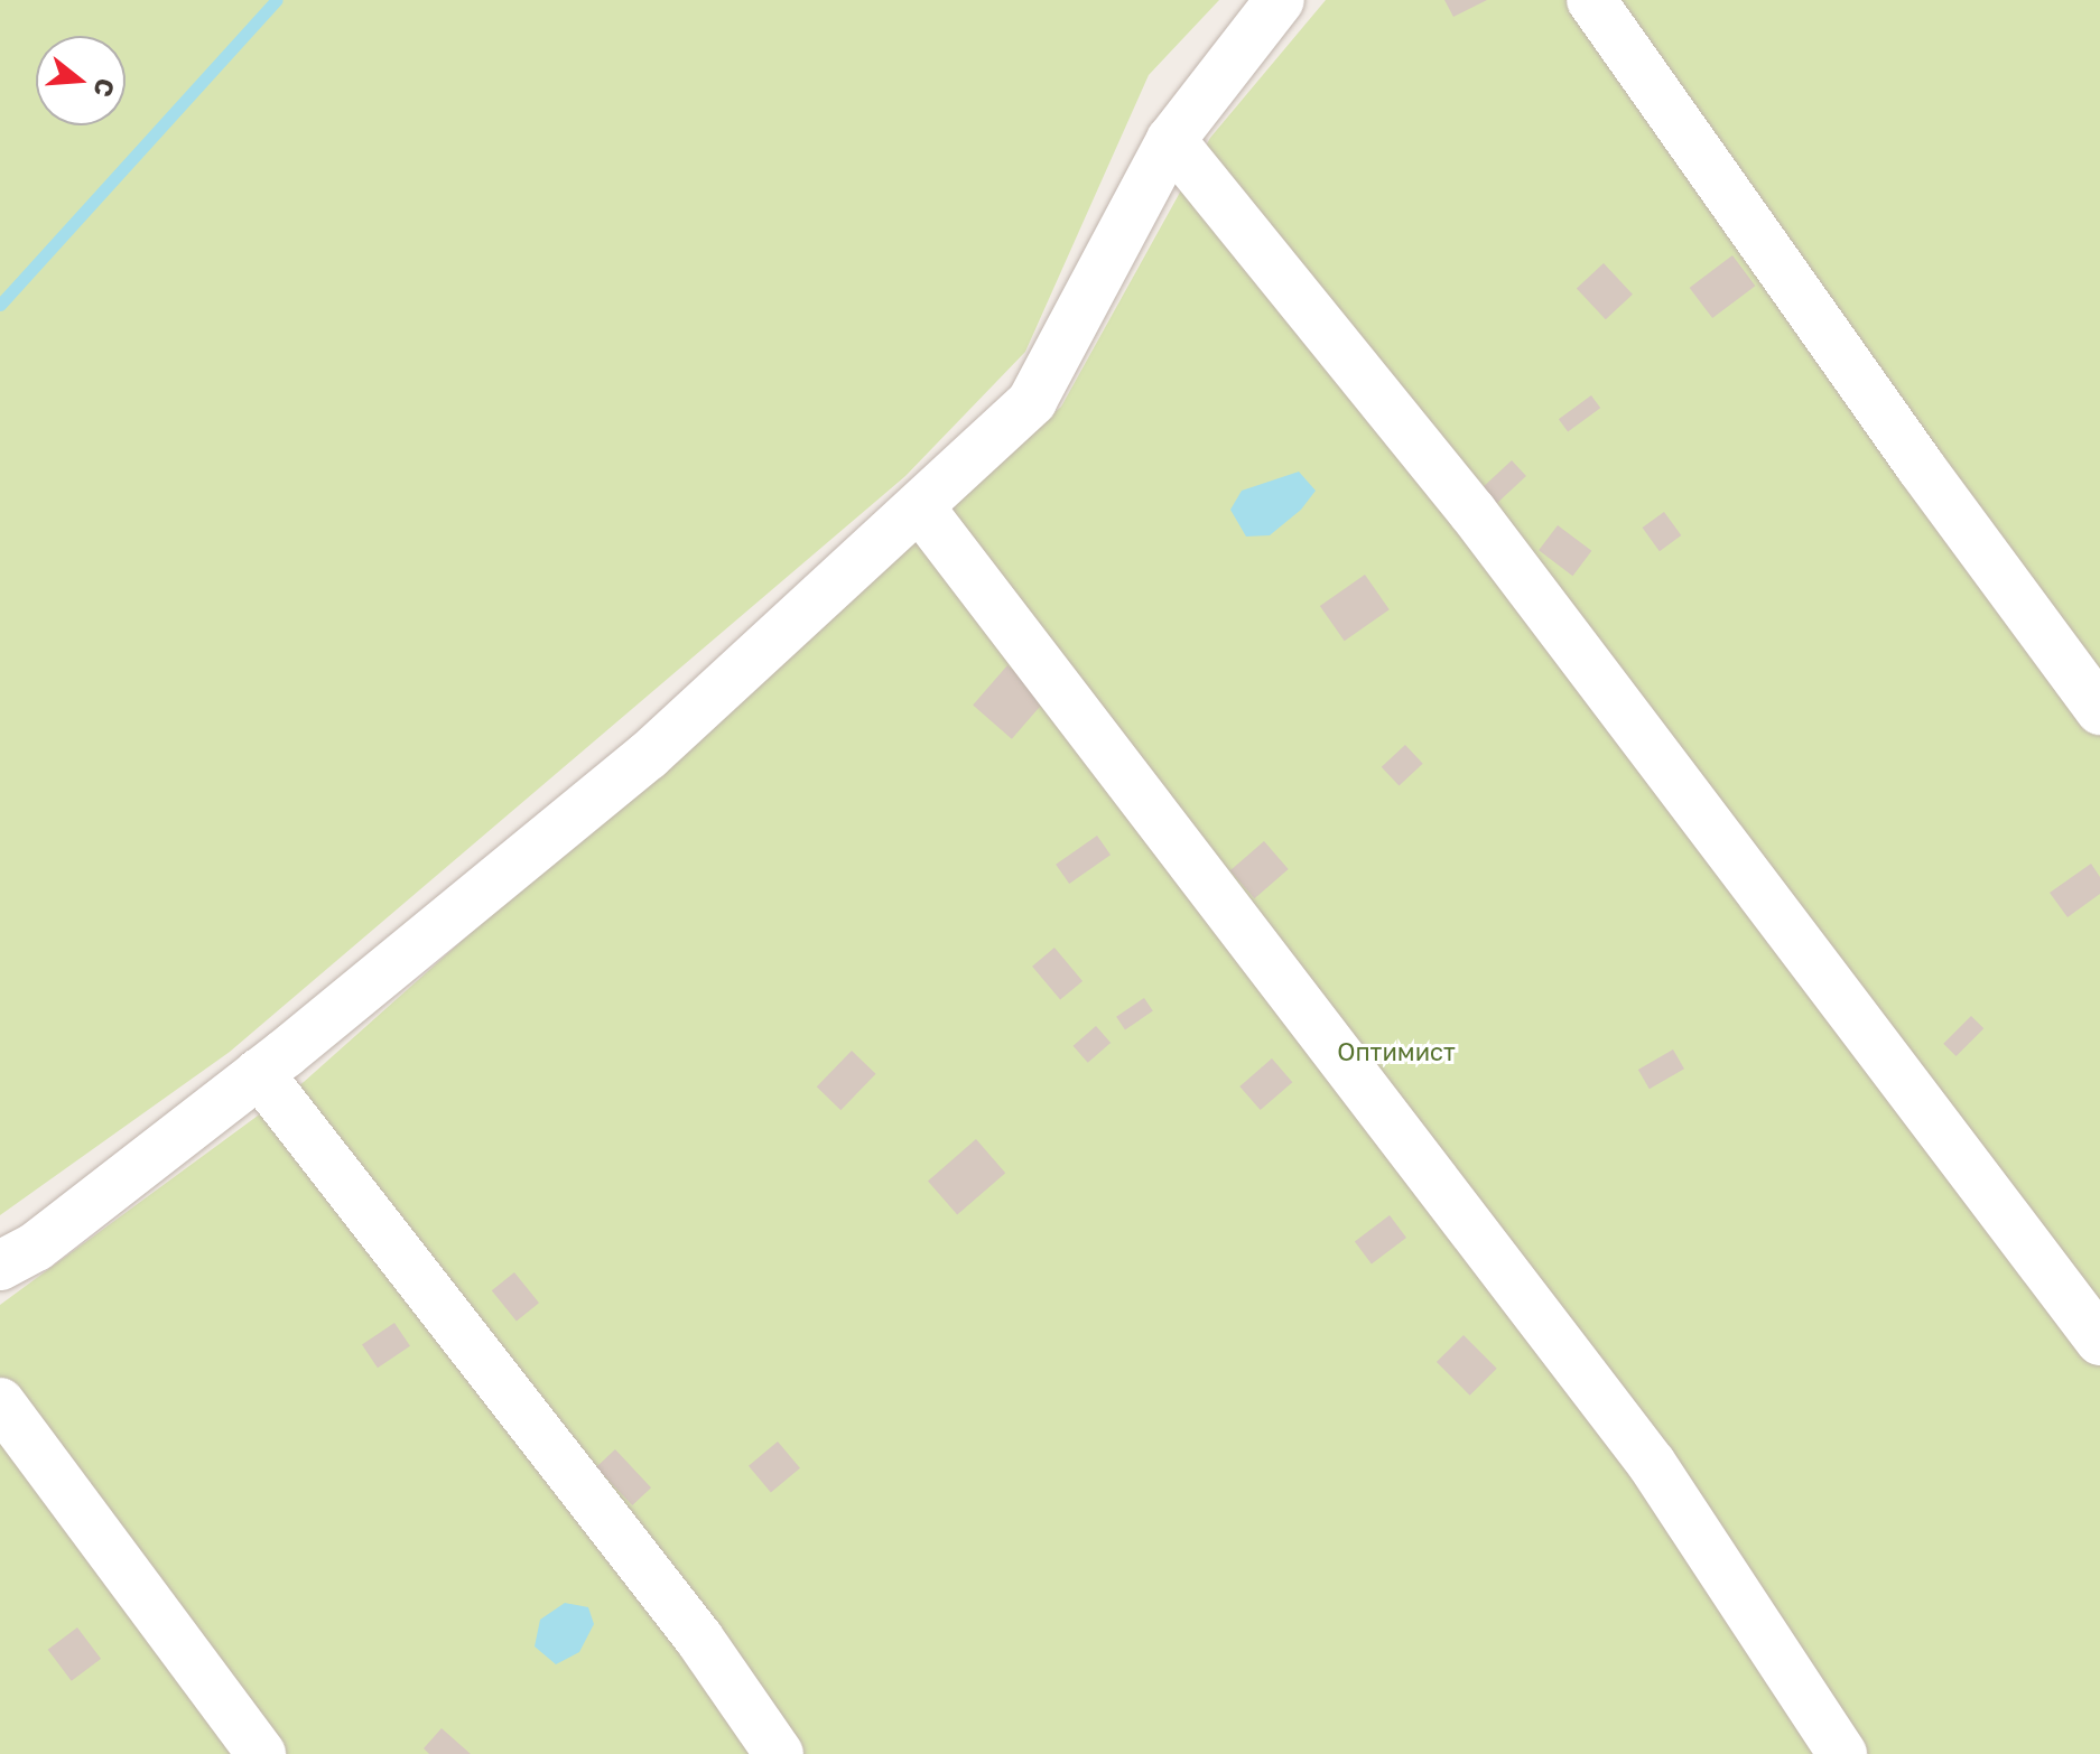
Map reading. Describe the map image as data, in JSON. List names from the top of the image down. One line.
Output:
{"parks":["Оптимист"],"north":"right"}
